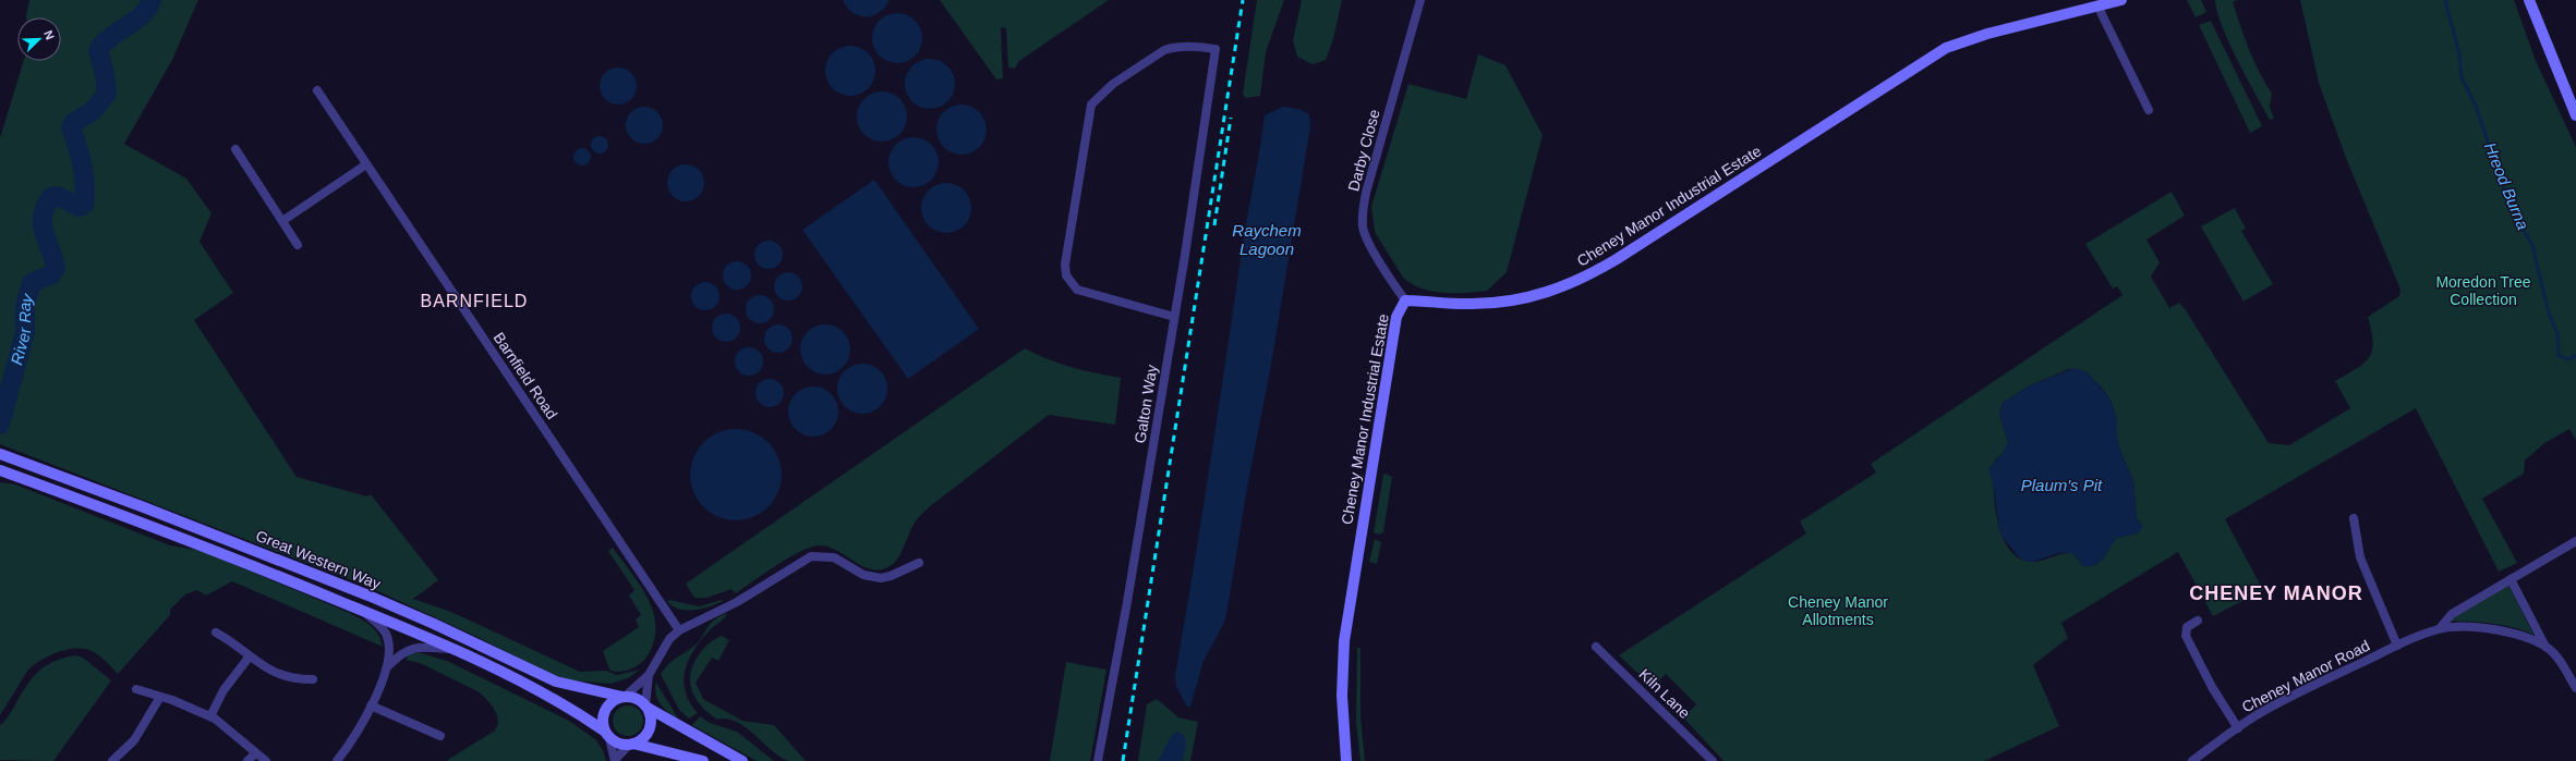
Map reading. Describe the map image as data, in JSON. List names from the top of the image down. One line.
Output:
{"streets":{"main road":["Cheney Manor Industrial Estate","Great Western Way"],"street":["Darby Close","Barnfield Road","Galton Way","Cheney Manor Road","Kiln Lane"]},"crossings":[["Darby Close","Cheney Manor Industrial Estate"]],"districts":["BARNFIELD","CHENEY MANOR"],"water":["Hreod Burna","Raychem Lagoon","River Ray","Plaum's Pit"],"parks":["Moredon Tree Collection","Cheney Manor Allotments"],"north":"top right"}
